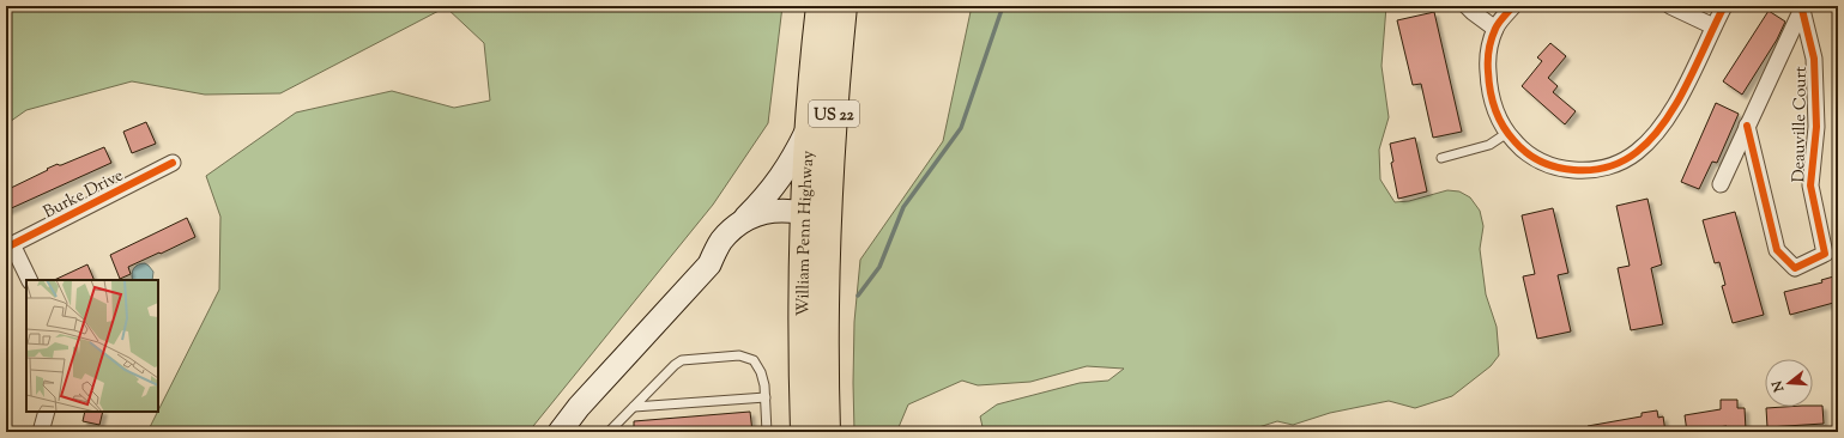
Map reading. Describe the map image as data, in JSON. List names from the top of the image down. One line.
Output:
{"streets":{"highway":["US 22","William Penn Highway"],"street":["Deauville Court","Burke Drive"]},"north":"left"}
